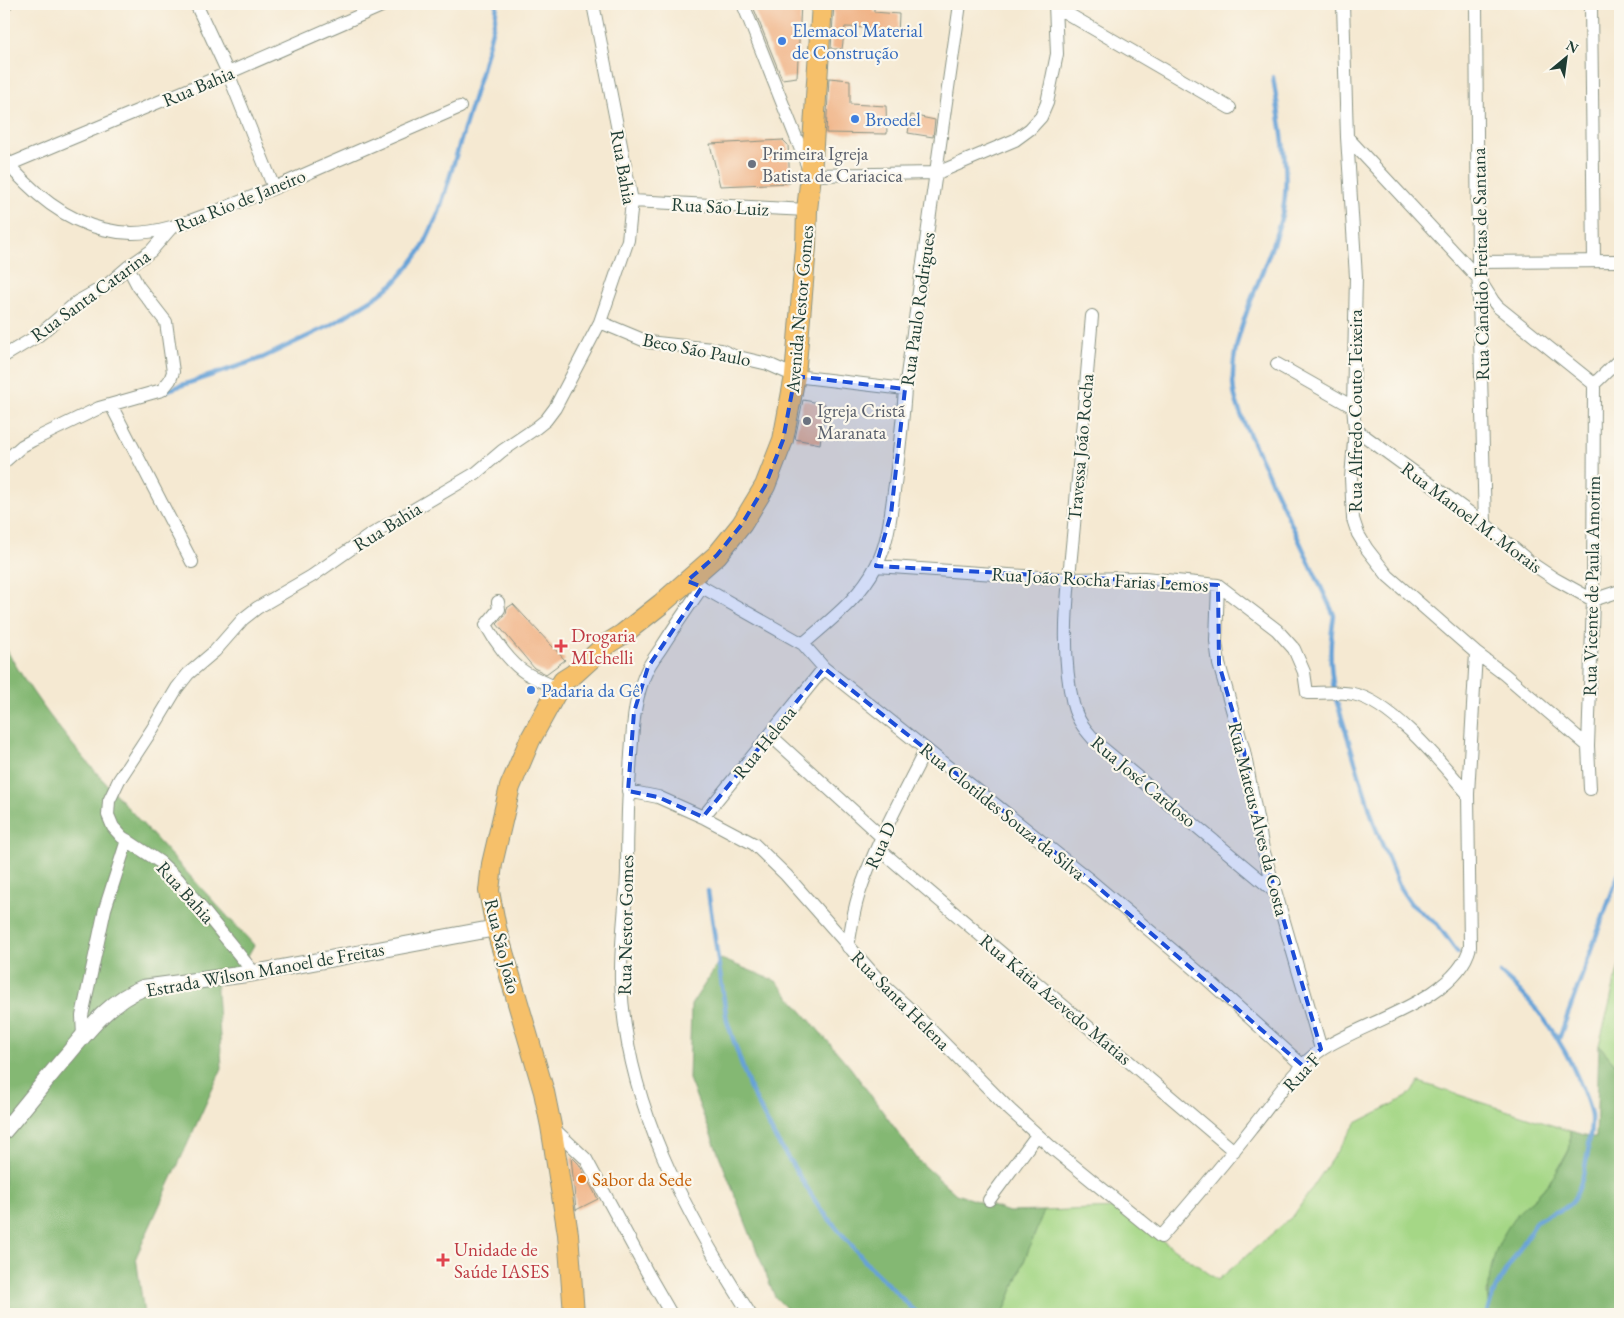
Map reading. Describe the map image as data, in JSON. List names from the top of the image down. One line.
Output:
{"streets":{"main road":["Avenida Nestor Gomes","Rua São João"],"street":["Rua Bahia","Rua Rio de Janeiro","Rua São Luiz","Rua Cândido Freitas de Santana","Rua Santa Catarina","Rua Paulo Rodrigues","Beco São Paulo","Rua Alfredo Couto Teixeira","Travessa João Rocha","Rua Manoel M. Morais","Rua João Rocha Farias Lemos","Rua Vicente de Paula Amorim","Rua Helena","Rua José Cardoso","Rua Clotildes Souza da Silva","Rua Mateus Alves da Costa","Rua D","Rua Nestor Gomes","Estrada Wilson Manoel de Freitas","Rua Kátia Azevedo Matias","Rua Santa Helena","Rua F"]},"crossings":[["Rua Bahia","Rua Rio de Janeiro"],["Rua Bahia","Rua São Luiz"],["Rua Bahia","Beco São Paulo"],["Rua Bahia","Estrada Wilson Manoel de Freitas"],["Rua Rio de Janeiro","Rua Santa Catarina"],["Rua São Luiz","Avenida Nestor Gomes"],["Rua Cândido Freitas de Santana","Rua Manoel M. Morais"],["Avenida Nestor Gomes","Beco São Paulo"],["Avenida Nestor Gomes","Rua Clotildes Souza da Silva"],["Avenida Nestor Gomes","Rua Nestor Gomes"],["Avenida Nestor Gomes","Rua São João"],["Rua Paulo Rodrigues","Beco São Paulo"],["Rua Paulo Rodrigues","Rua João Rocha Farias Lemos"],["Rua Paulo Rodrigues","Rua Clotildes Souza da Silva"],["Rua Alfredo Couto Teixeira","Rua Manoel M. Morais"],["Rua Alfredo Couto Teixeira","Rua Vicente de Paula Amorim"],["Travessa João Rocha","Rua João Rocha Farias Lemos"],["Travessa João Rocha","Rua José Cardoso"],["Rua Manoel M. Morais","Rua Vicente de Paula Amorim"],["Rua João Rocha Farias Lemos","Rua José Cardoso"],["Rua João Rocha Farias Lemos","Rua Mateus Alves da Costa"],["Rua João Rocha Farias Lemos","Rua F"],["Rua Helena","Rua Clotildes Souza da Silva"],["Rua Helena","Rua Kátia Azevedo Matias"],["Rua Helena","Rua Santa Helena"],["Rua José Cardoso","Rua Mateus Alves da Costa"],["Rua Clotildes Souza da Silva","Rua D"],["Rua Clotildes Souza da Silva","Rua Nestor Gomes"],["Rua Clotildes Souza da Silva","Rua São João"],["Rua Clotildes Souza da Silva","Rua F"],["Rua Mateus Alves da Costa","Rua F"],["Rua D","Rua Kátia Azevedo Matias"],["Rua D","Rua Santa Helena"],["Rua Nestor Gomes","Rua São João"],["Rua Nestor Gomes","Rua Santa Helena"],["Rua São João","Estrada Wilson Manoel de Freitas"],["Rua Kátia Azevedo Matias","Rua F"],["Rua Santa Helena","Rua F"]],"places":{"other":["Elemacol Material de Construção","Broedel","Primeira Igreja Batista de Cariacica","Igreja Cristã Maranata","Padaria da Gê","Sabor da Sede"],"health":["Drogaria MIchelli","Unidade de Saúde IASES"]},"north":"top right"}
